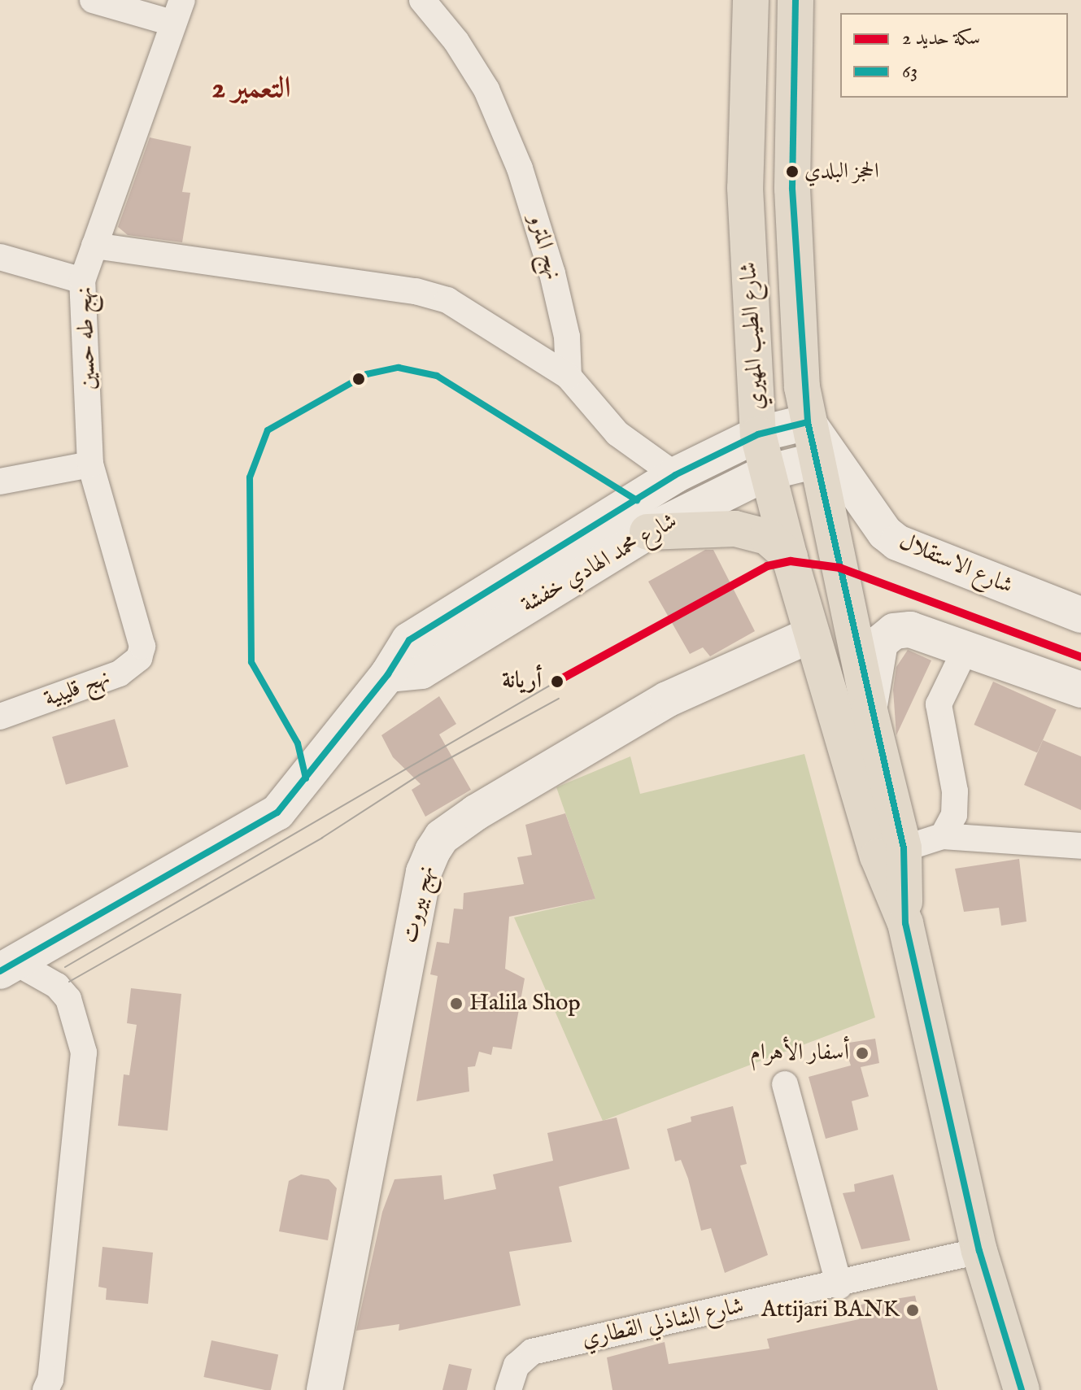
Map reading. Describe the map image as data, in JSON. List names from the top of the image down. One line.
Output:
{"streets":{"main road":["شارع الطيب المهيري"],"street":["نهج المترو","نهج طه حسين","شارع محمد الهادي خفشة","شارع الاستقلال","نهج قليبية","نهج بيروت","شارع الشاذلي القطاري"]},"crossings":[["شارع الطيب المهيري","شارع محمد الهادي خفشة"],["شارع الطيب المهيري","شارع الاستقلال"],["شارع الطيب المهيري","نهج بيروت"],["شارع الطيب المهيري","شارع الشاذلي القطاري"],["نهج طه حسين","نهج قليبية"],["شارع محمد الهادي خفشة","شارع الاستقلال"]],"districts":["التعمير 2"],"places":["الحجز البلدي","أريانة","Halila Shop","أسفار الأهرام","Attijari BANK"],"lines":["transit line 63","rail line 2"],"legend":["سكة حديد 2","63"]}
